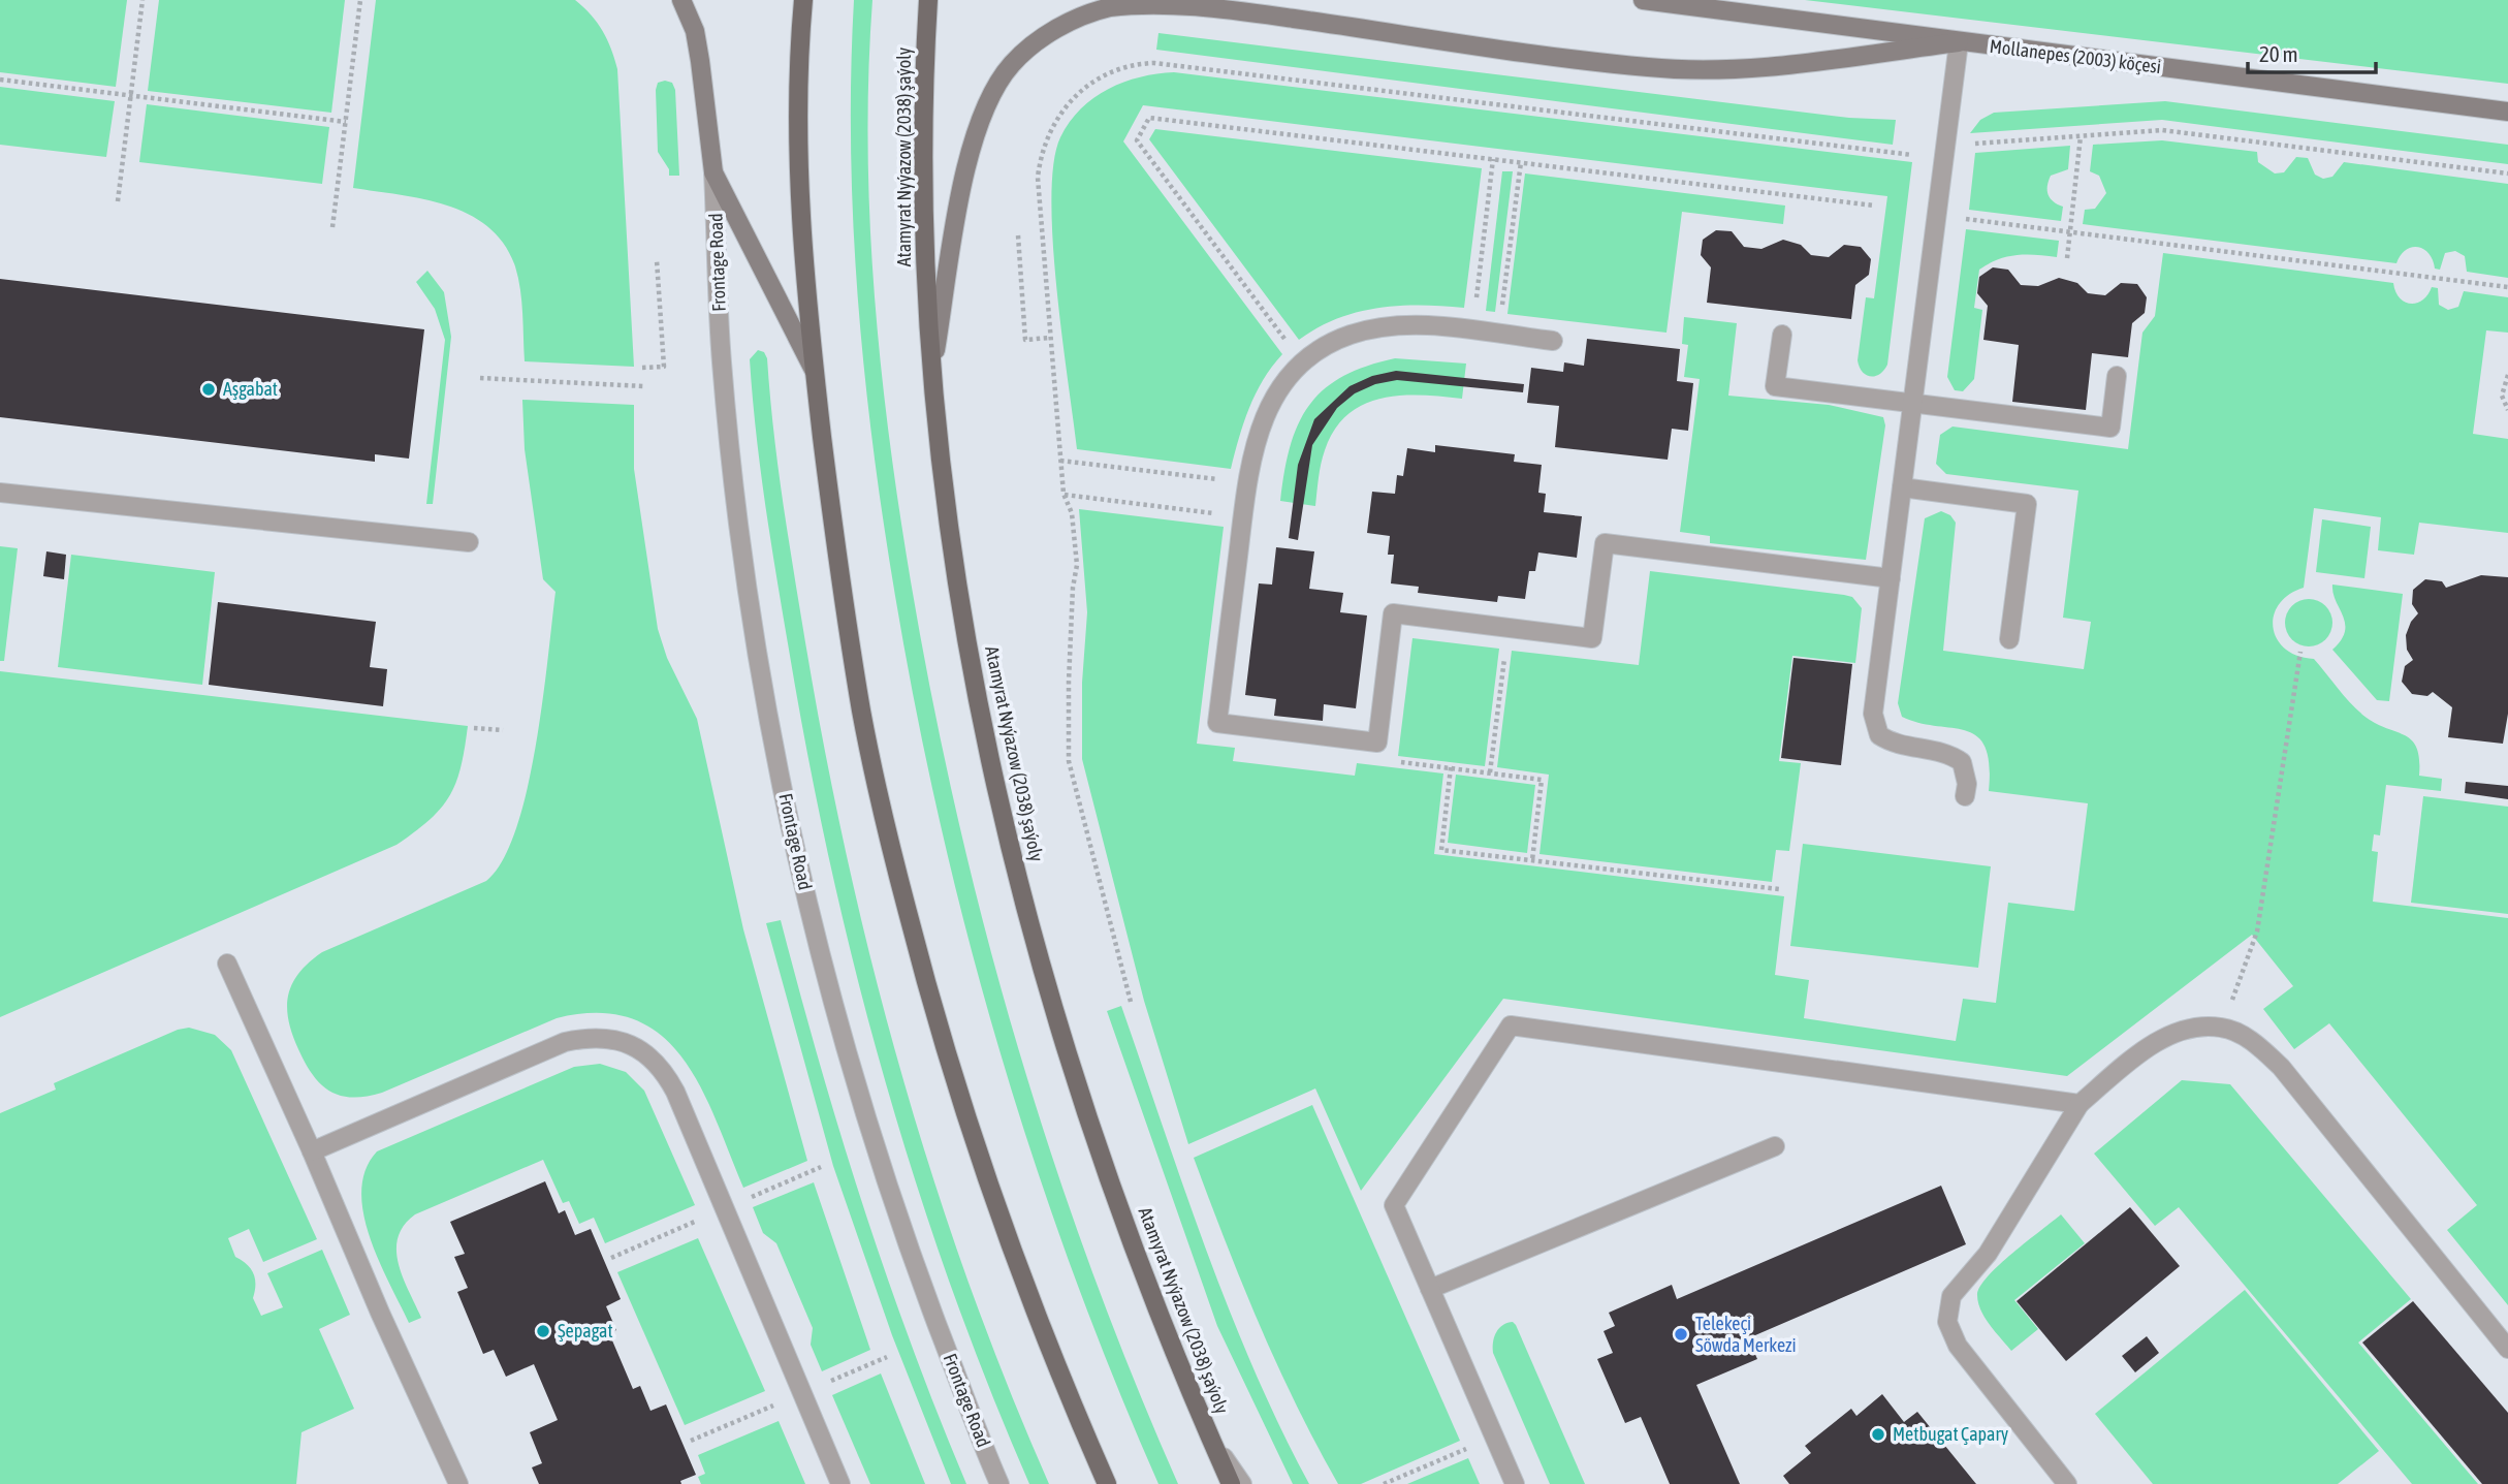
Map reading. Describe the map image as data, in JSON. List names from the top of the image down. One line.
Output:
{"streets":{"main road":["Atamyrat Nyýazow (2038) şaýoly"],"street":["Mollanepes (2003) köçesi","Frontage Road"]},"places":["Aşgabat","Şepagat","Telekeçi Söwda Merkezi","Metbugat Çapary"],"scale_bar":"20 m"}
